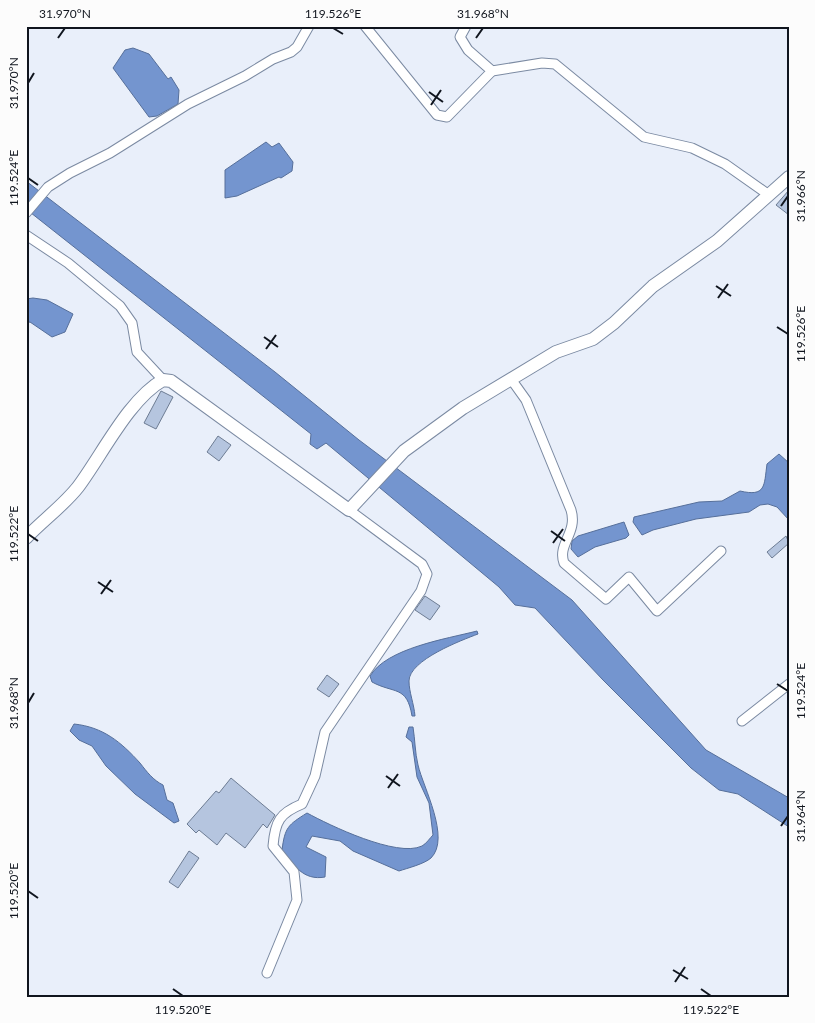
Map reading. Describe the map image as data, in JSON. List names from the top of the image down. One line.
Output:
{"coordinates":["31.970°N","119.526°E","31.968°N","119.524°E","31.966°N","119.522°E","31.964°N","119.520°E"]}
